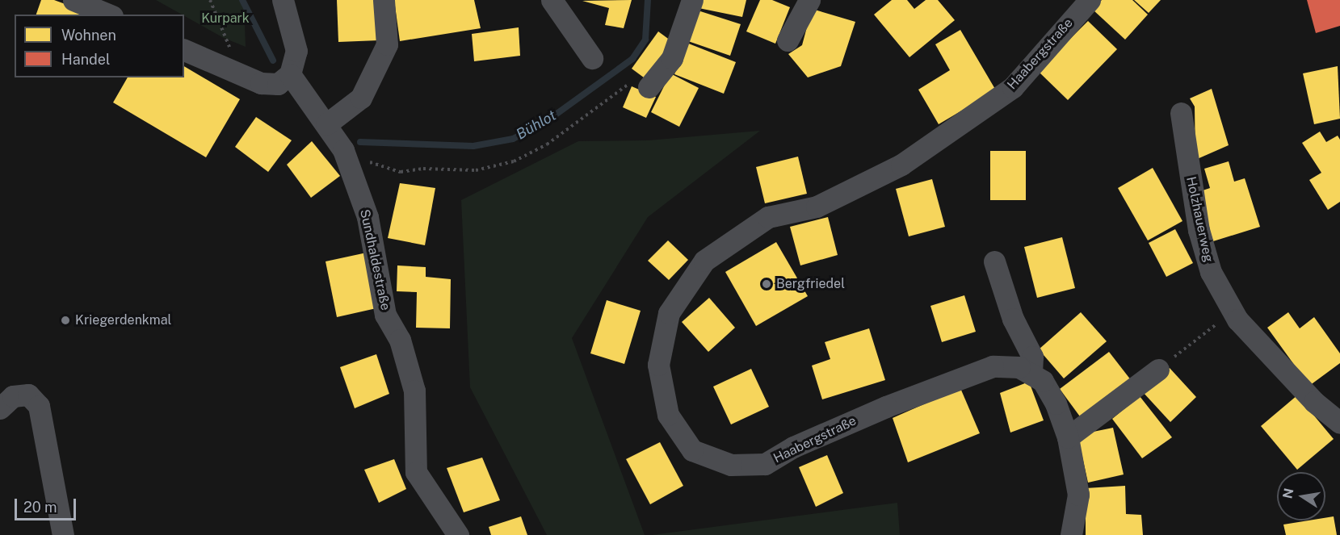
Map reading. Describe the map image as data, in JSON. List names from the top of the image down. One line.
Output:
{"streets":{"street":["Haabergstraße","Holzhauerweg","Sundhaldestraße"]},"water":["Bühlot"],"parks":["Kurpark"],"places":["Bergfriedel","Kriegerdenkmal"],"legend":["Wohnen","Handel"],"scale_bar":"20 m","north":"left"}
